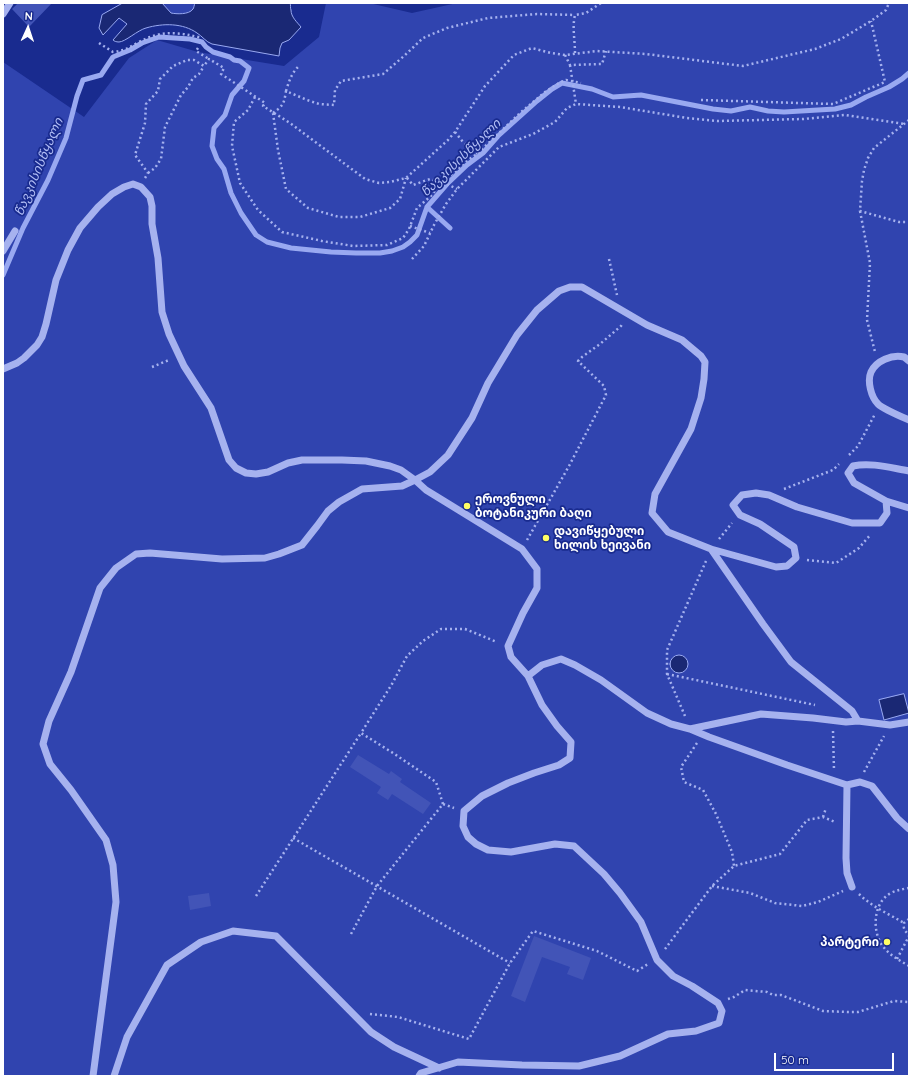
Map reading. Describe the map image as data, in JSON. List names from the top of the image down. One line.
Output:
{"water":["წავკისისწყალი"],"places":["ეროვნული ბოტანიკური ბაღი","დავიწყებული ხილის ხეივანი","პარტერი"],"scale_bar":"50 m","north":"top"}
